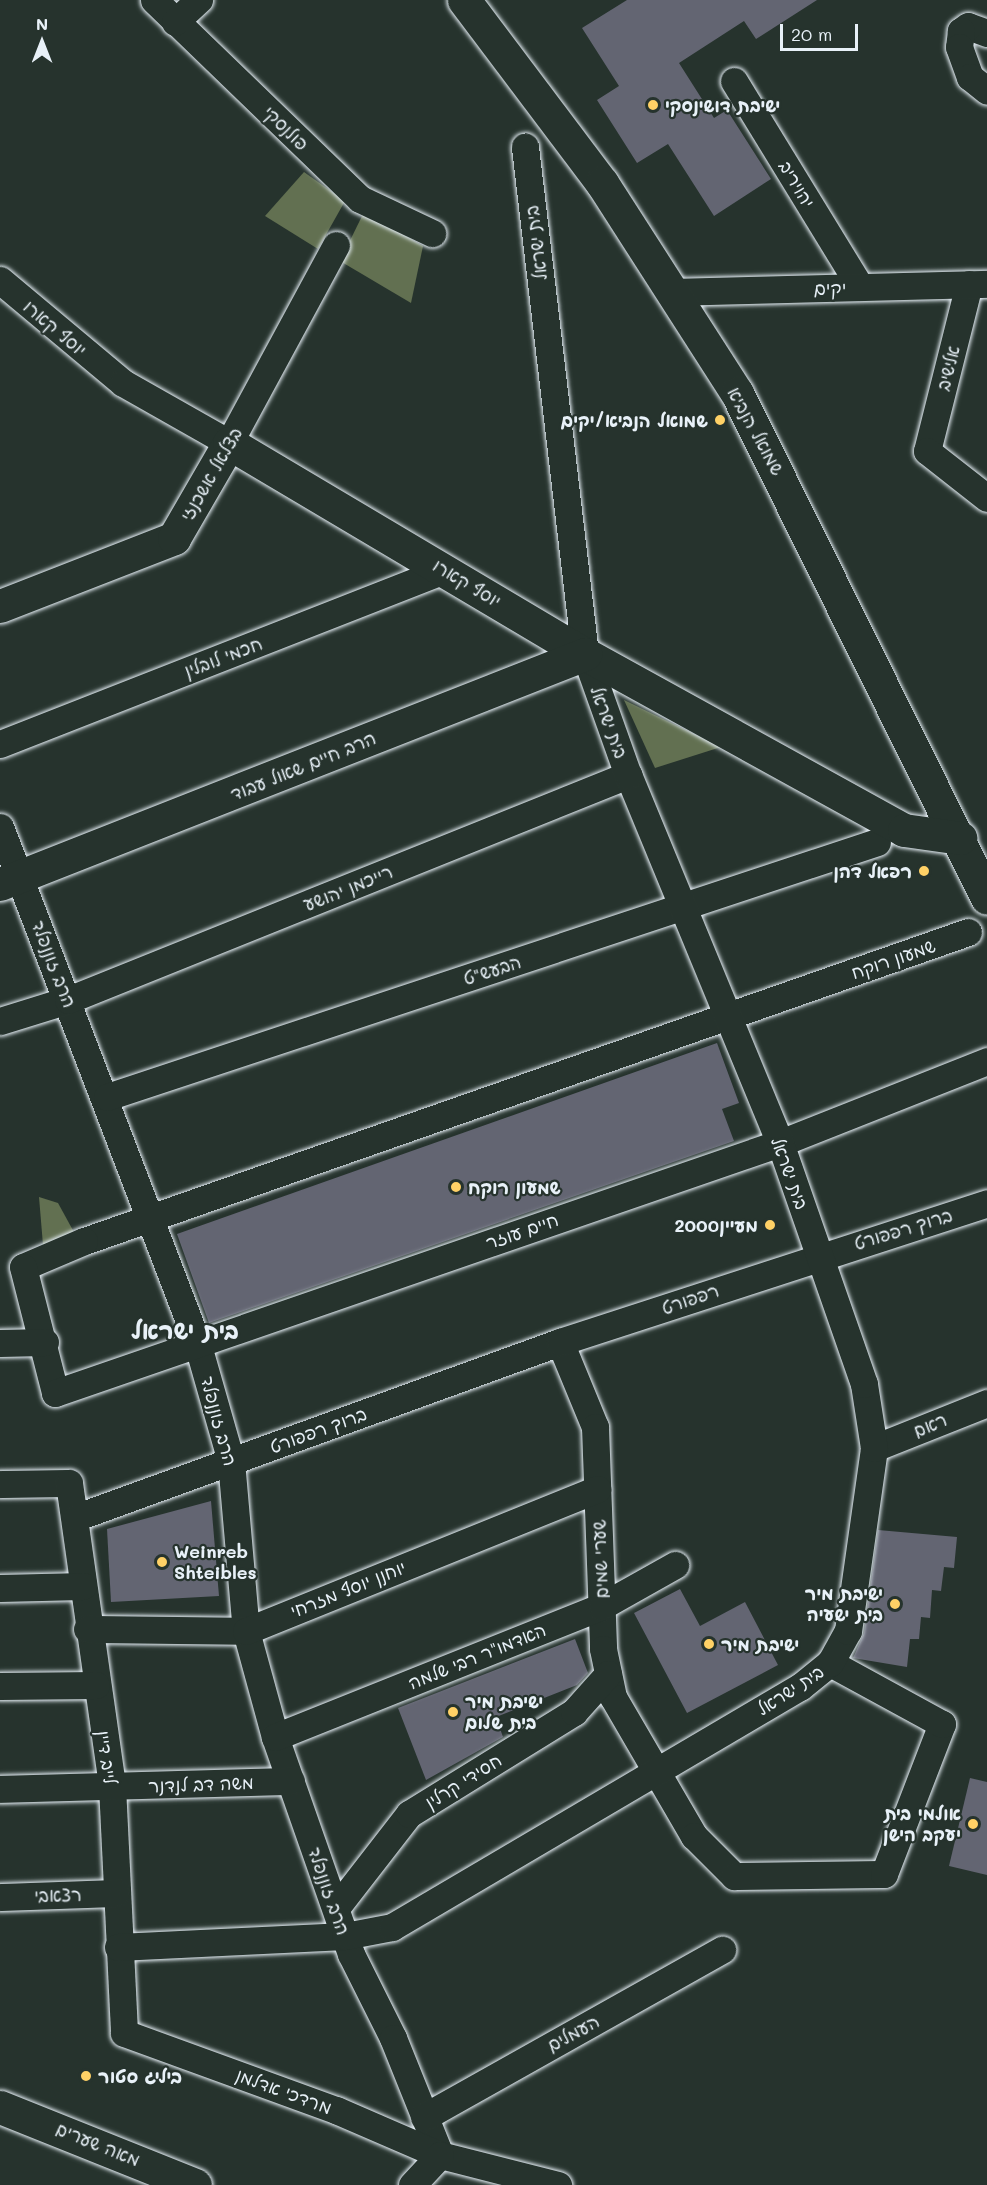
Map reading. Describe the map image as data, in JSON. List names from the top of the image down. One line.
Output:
{"streets":{"street":["פולנסקי","יהויריב","בית ישראל","יקים","יוסף קארו","אלישיב","שמואל הנביא","בצלאל אשכנזי","חכמי לובלין","הרב חיים שאול עבוד","רייכמן יהושע","שמעון רוקח","הרב זוננפלד","הבעש\"ט","ברוך רפפורט","חיים עוזר","רפפורט","ראם","שערי שמים","יוחנן יוסף מזרחי","האדמו\"ר רבי שלמה","לייב דיין","חסידי קרלין","משה דב לנדנר","רצאבי","העמלים","מרדכי אדלמן","מאה שערים"]},"crossings":[["יהויריב","יקים"],["בית ישראל","יוסף קארו"],["בית ישראל","הרב חיים שאול עבוד"],["בית ישראל","רייכמן יהושע"],["בית ישראל","שמעון רוקח"],["בית ישראל","הרב זוננפלד"],["בית ישראל","הבעש\"ט"],["בית ישראל","ברוך רפפורט"],["בית ישראל","חיים עוזר"],["בית ישראל","רפפורט"],["בית ישראל","ראם"],["בית ישראל","שערי שמים"],["יקים","אלישיב"],["יקים","שמואל הנביא"],["יוסף קארו","שמואל הנביא"],["יוסף קארו","בצלאל אשכנזי"],["יוסף קארו","חכמי לובלין"],["יוסף קארו","הרב חיים שאול עבוד"],["הרב חיים שאול עבוד","הרב זוננפלד"],["רייכמן יהושע","הרב זוננפלד"],["שמעון רוקח","הרב זוננפלד"],["שמעון רוקח","חיים עוזר"],["הרב זוננפלד","הבעש\"ט"],["הרב זוננפלד","ברוך רפפורט"],["הרב זוננפלד","חיים עוזר"],["הרב זוננפלד","יוחנן יוסף מזרחי"],["הרב זוננפלד","האדמו\"ר רבי שלמה"],["הרב זוננפלד","חסידי קרלין"],["הרב זוננפלד","משה דב לנדנר"],["הרב זוננפלד","העמלים"],["הרב זוננפלד","מרדכי אדלמן"],["ברוך רפפורט","רפפורט"],["ברוך רפפורט","שערי שמים"],["ברוך רפפורט","לייב דיין"],["רפפורט","שערי שמים"],["שערי שמים","יוחנן יוסף מזרחי"],["שערי שמים","האדמו\"ר רבי שלמה"],["שערי שמים","חסידי קרלין"],["יוחנן יוסף מזרחי","לייב דיין"],["לייב דיין","משה דב לנדנר"],["לייב דיין","רצאבי"],["לייב דיין","מרדכי אדלמן"]],"districts":["בית ישראל"],"places":["ישיבת דושינסקי","שמואל הנביא/יקים","רפאל דהן","שמעון רוקח","מעיין2000","Weinreb Shteibles","ישיבת מיר בית ישעיה","ישיבת מיר","ישיבת מיר בית שלום","אולמי בית יעקב הישן","ביליג סטור"],"scale_bar":"20 m","north":"top"}
